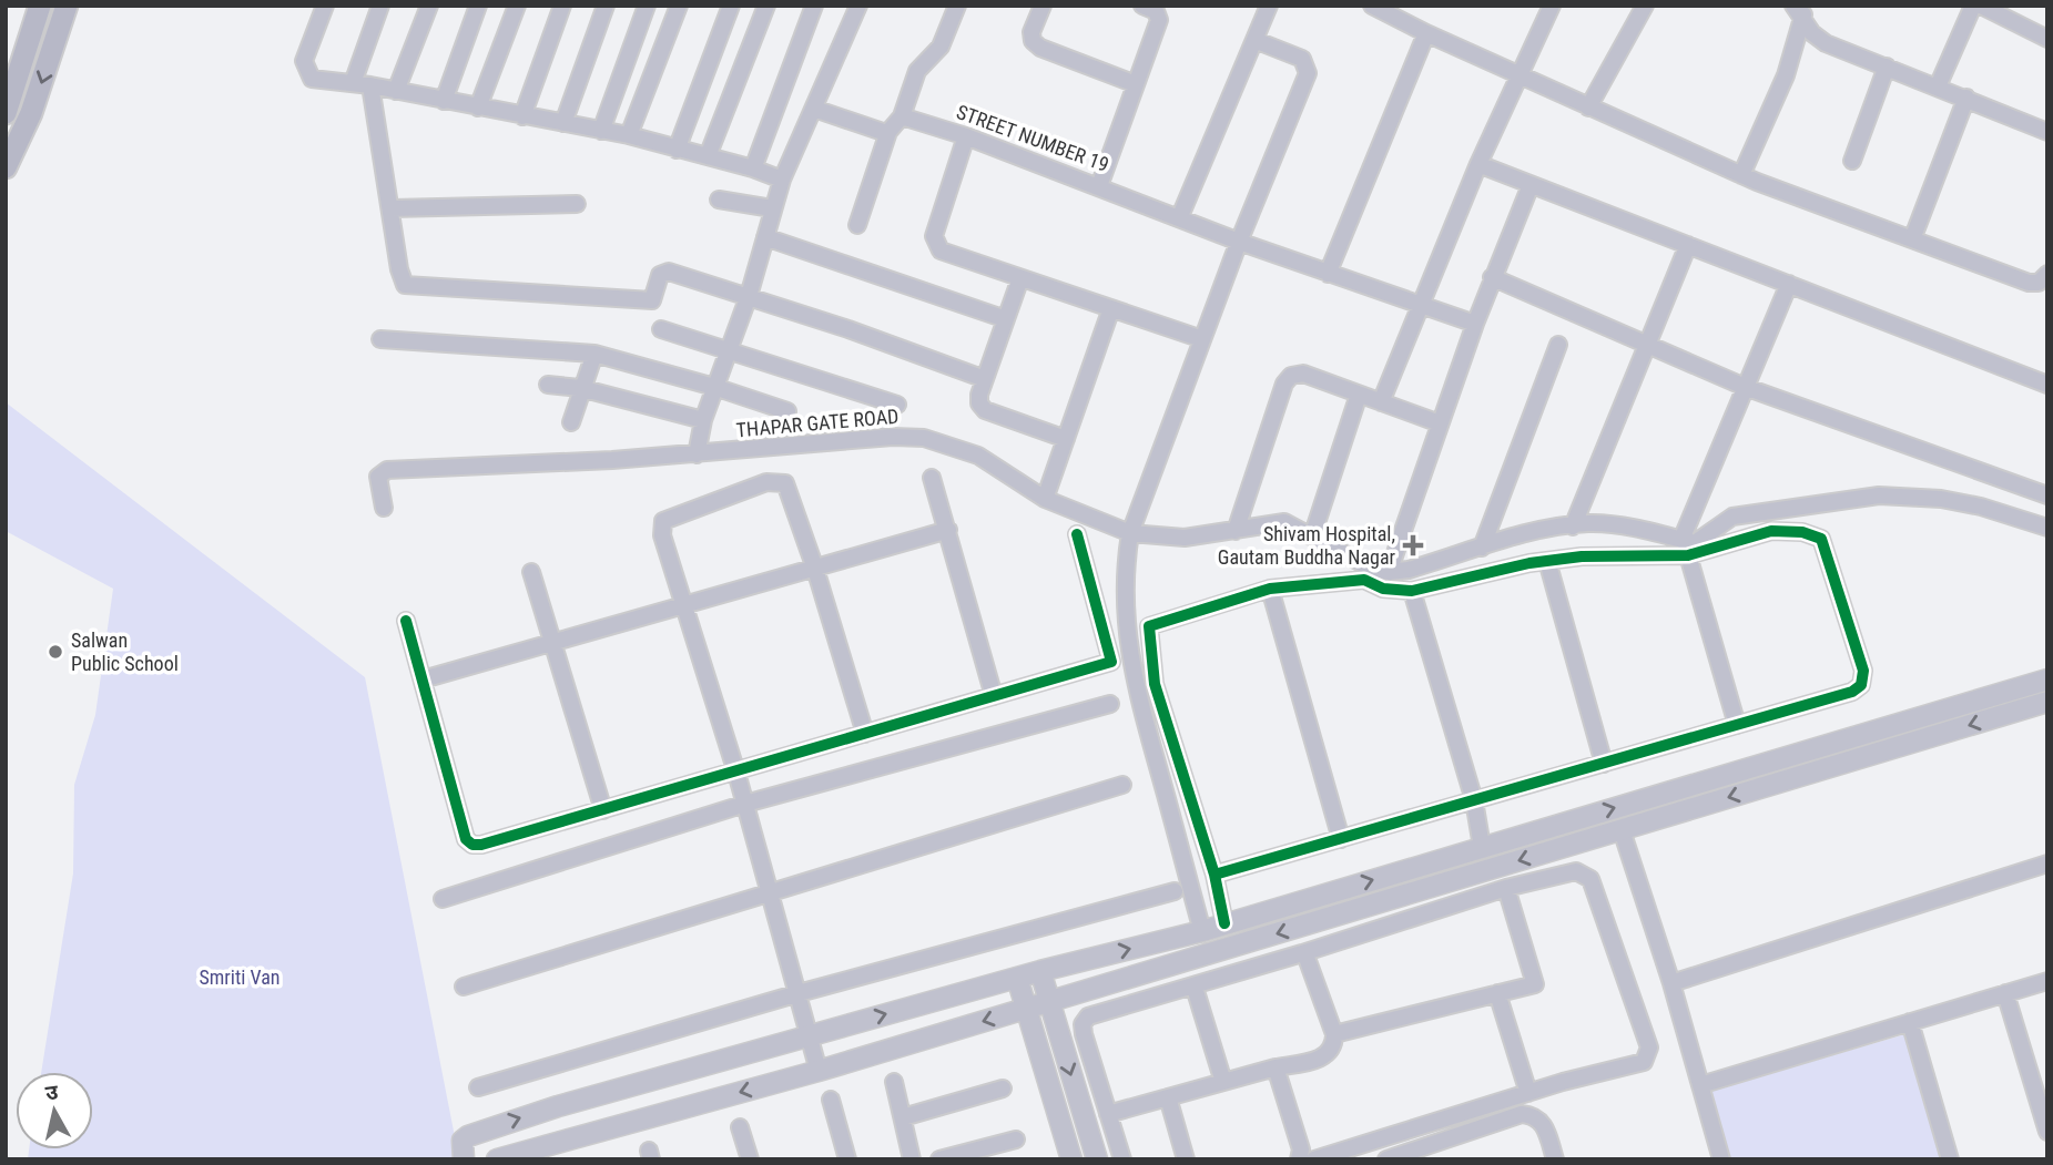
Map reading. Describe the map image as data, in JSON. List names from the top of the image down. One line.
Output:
{"streets":{"street":["STREET NUMBER 19","THAPAR GATE ROAD"]},"parks":["Smriti Van"],"places":{"health":["Shivam Hospital, Gautam Buddha Nagar"],"other":["Salwan Public School"]},"north":"top"}
